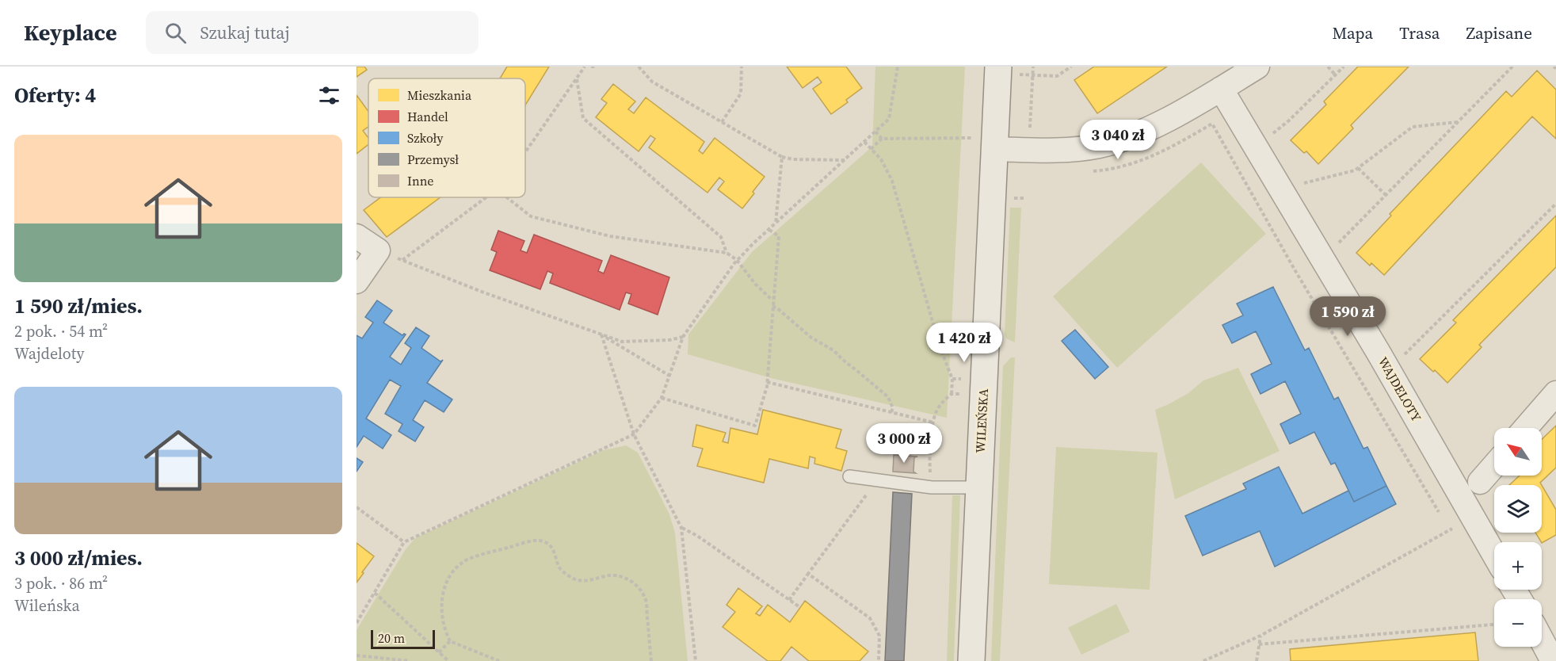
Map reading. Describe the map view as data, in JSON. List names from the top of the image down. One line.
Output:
{"streets":{"street":["WAJDELOTY","WILEŃSKA"]},"legend":["Mieszkania","Handel","Szkoły","Przemysł","Inne"],"scale_bar":"20 m","north":"top left","page":{"header":"Keyplace","search":"Szukaj tutaj","nav":["Mapa","Trasa","Zapisane"],"heading":"Oferty: 4","price":["3 040 zł","1 590 zł","1 420 zł","3 000 zł"],"list":[{"name":"1 590 zł/mies.","note":"2 pok. · 54 m² · Wajdeloty"},{"name":"3 000 zł/mies.","note":"3 pok. · 86 m² · Wileńska"}],"map_buttons":["+","−"],"scale":"20 m"}}
